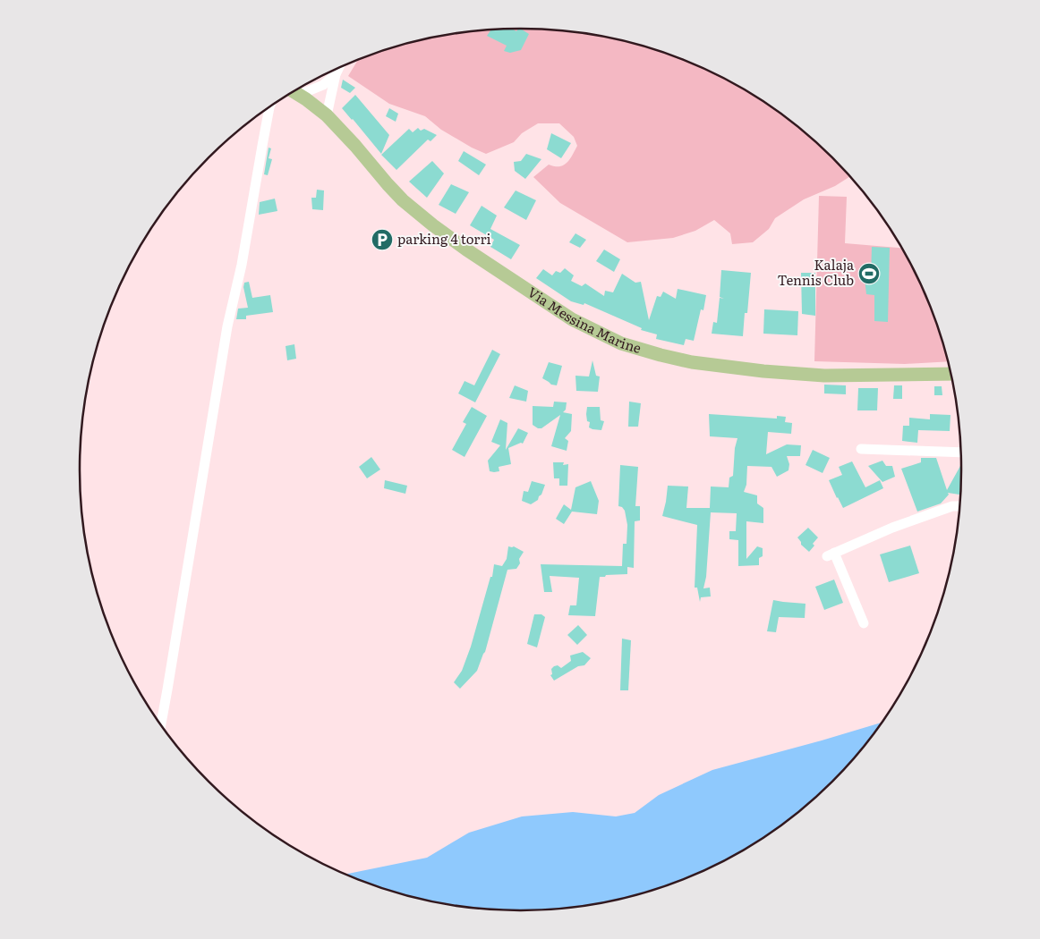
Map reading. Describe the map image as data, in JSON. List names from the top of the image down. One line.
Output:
{"streets":{"main road":["Via Messina Marine"]},"places":{"parking":["parking 4 torri"],"sports":["Kalaja Tennis Club"]}}
